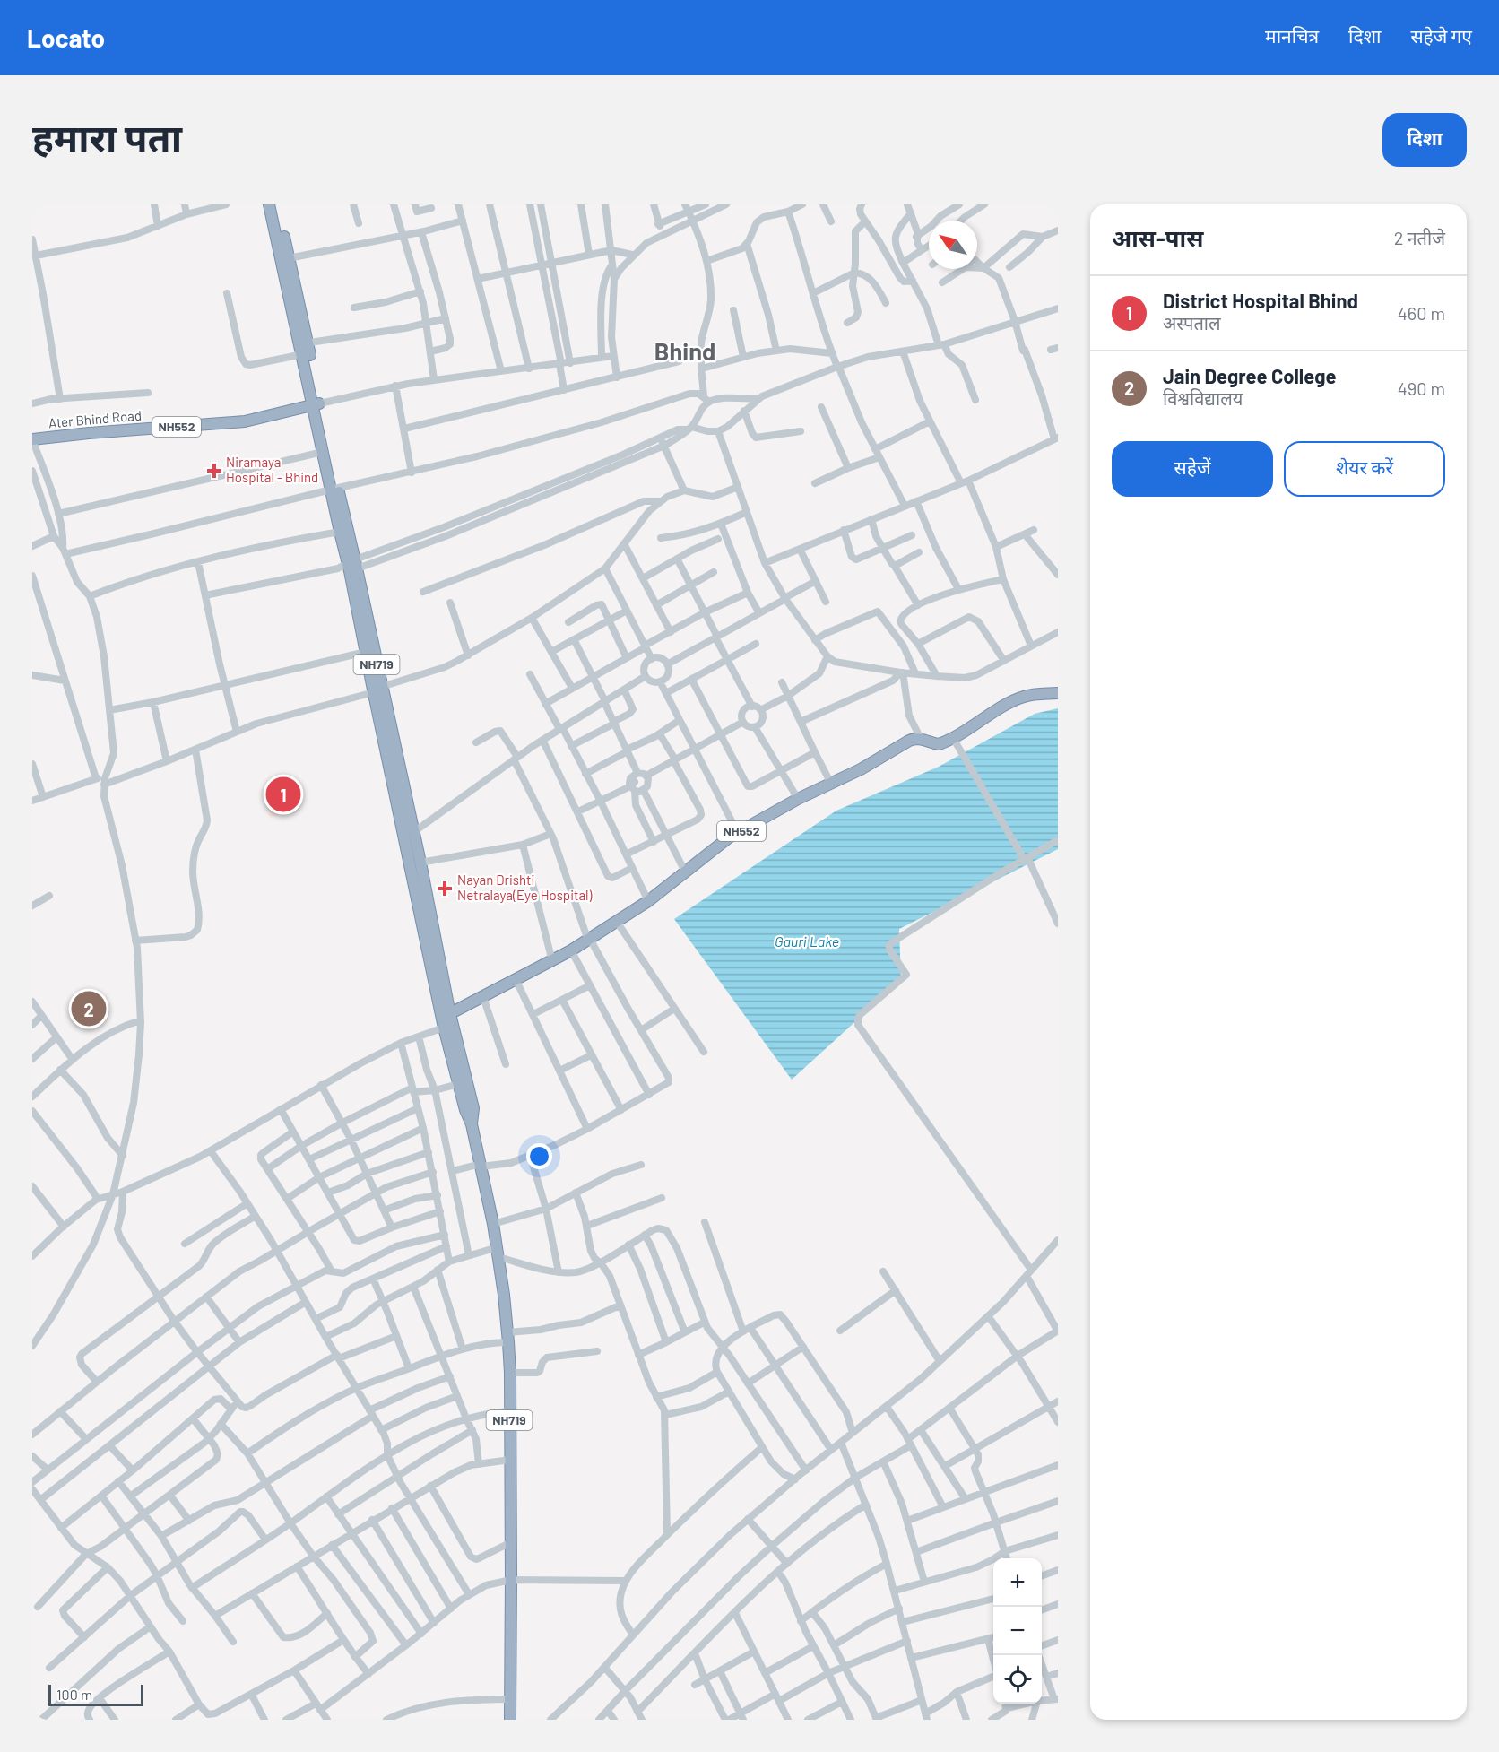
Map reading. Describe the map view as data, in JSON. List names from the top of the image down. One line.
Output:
{"streets":{"highway":["Ater Bhind Road","NH552","NH719"]},"crossings":[["Ater Bhind Road","NH719"],["NH552","NH719"]],"districts":["Bhind"],"water":["Gauri Lake"],"places":{"health":["Niramaya Hospital - Bhind","Nayan Drishti Netralaya(Eye Hospital)"]},"scale_bar":"100 m","north":"top left","page":{"header":"Locato","nav":["मानचित्र","दिशा","सहेजे गए"],"buttons":["दिशा",["सहेजें","शेयर करें"]],"title":"हमारा पता","heading":["आस-पास","2 नतीजे"],"list":[{"mark":"1","name":"District Hospital Bhind","note":"अस्पताल","value":"460 m"},{"mark":"2","name":"Jain Degree College","note":"विश्वविद्यालय","value":"490 m"}],"pins":["1","2"],"map_buttons":["+","−"],"scale":"100 m"}}
